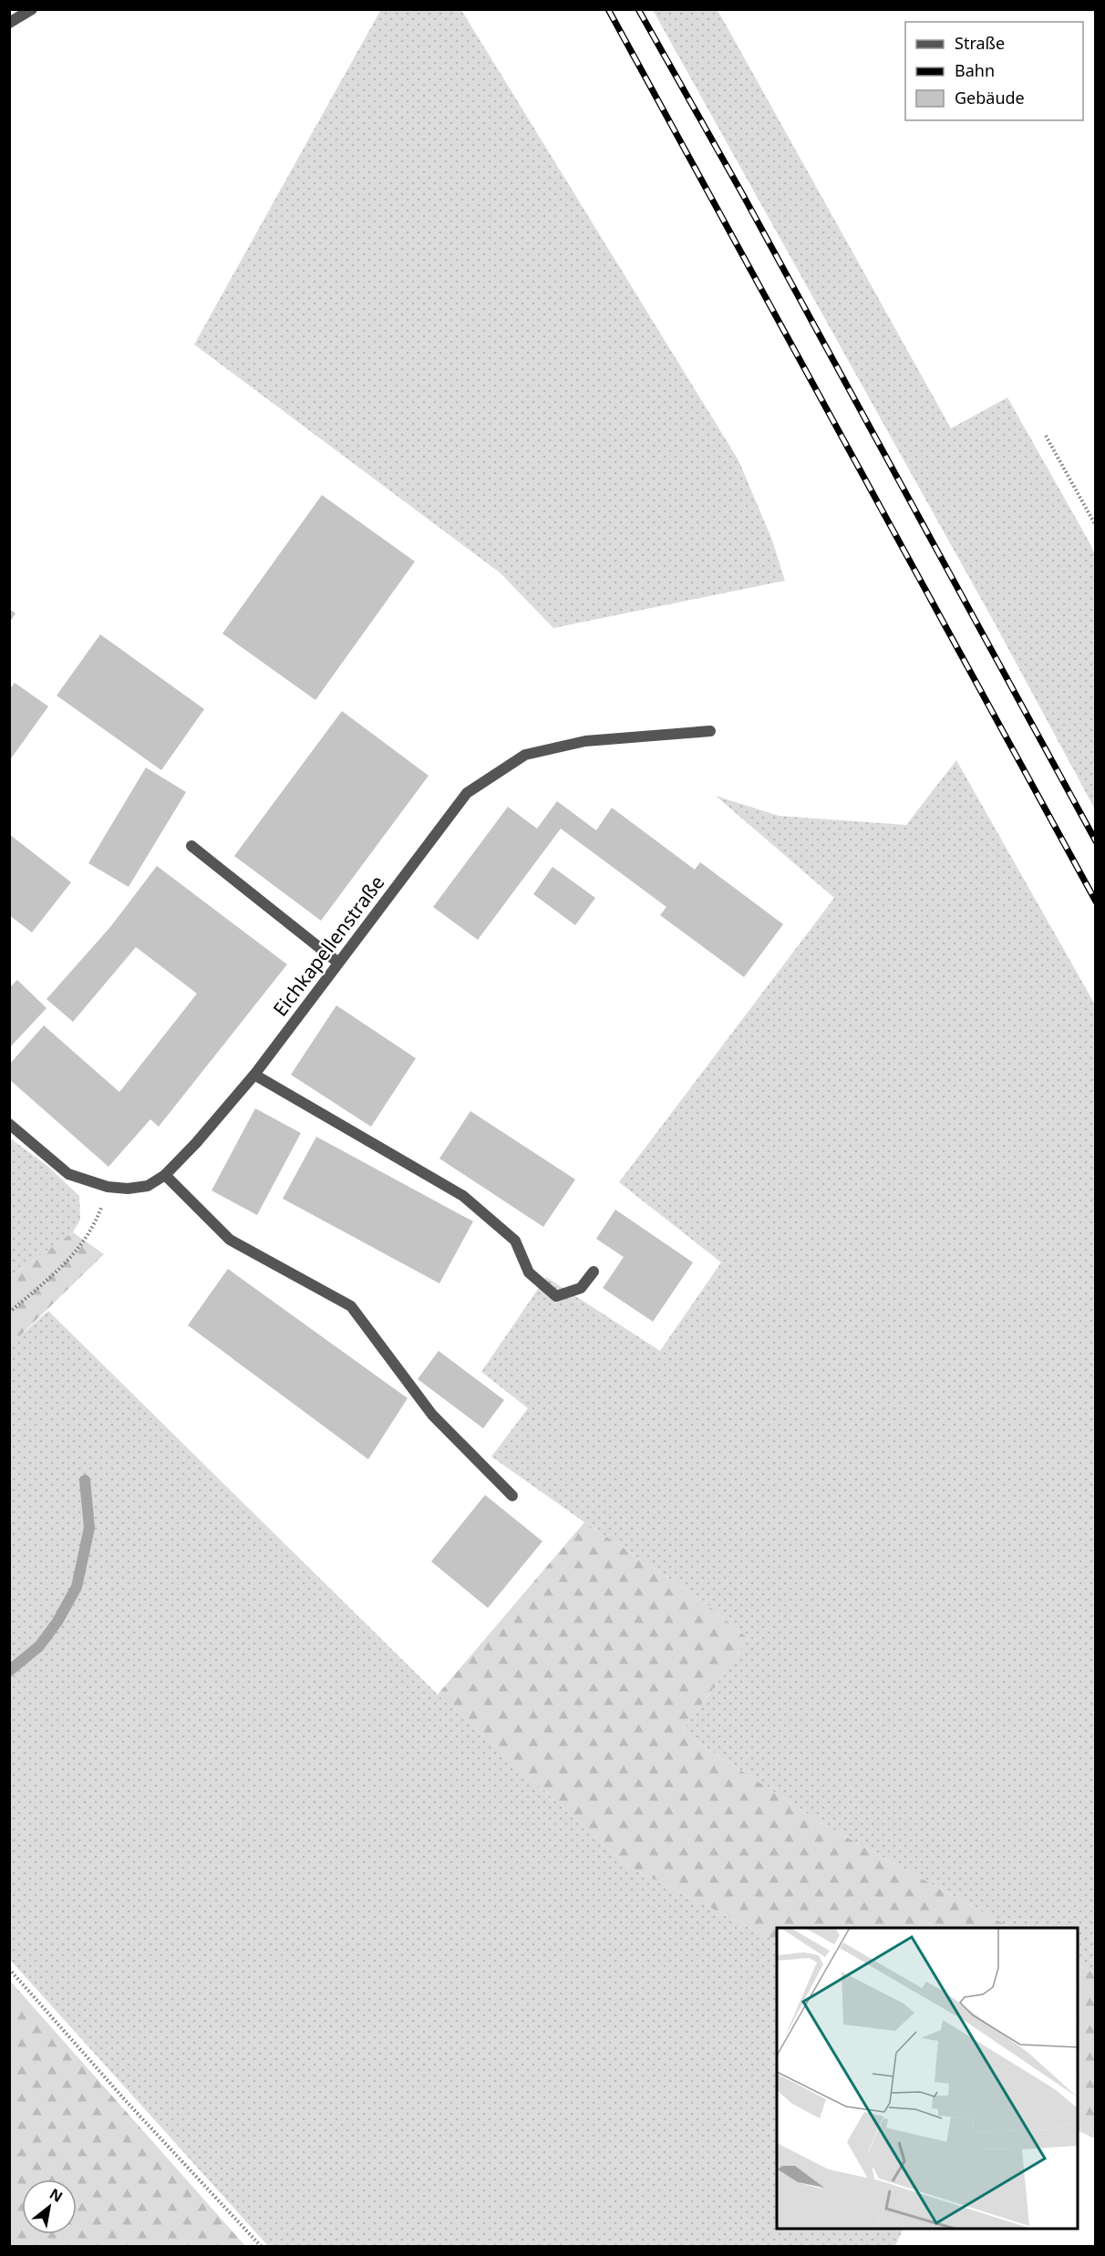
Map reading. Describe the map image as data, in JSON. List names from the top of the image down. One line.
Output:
{"streets":{"street":["Eichkapellenstraße"]},"legend":["Straße","Bahn","Gebäude"],"north":"top right"}
